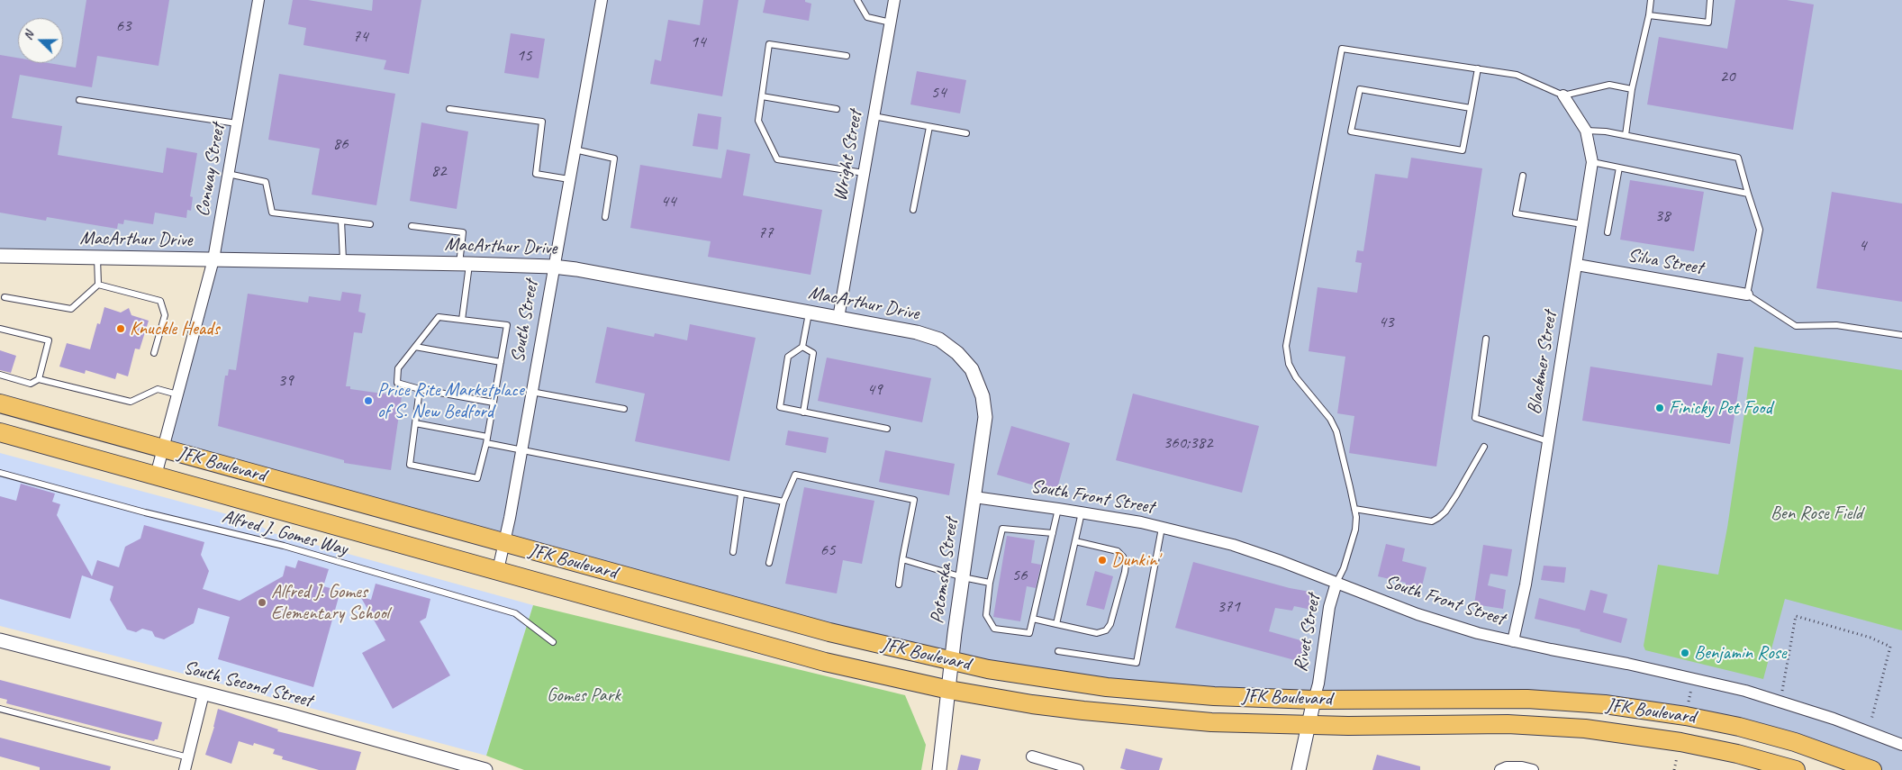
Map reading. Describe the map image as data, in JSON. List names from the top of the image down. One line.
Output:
{"streets":{"main road":["JFK Boulevard"],"street":["Wright Street","Conway Street","MacArthur Drive","Silva Street","South Street","Blackmer Street","South Front Street","Potomska Street","Rivet Street","South Second Street"],"lane":["Alfred J. Gomes Way"]},"crossings":[["Wright Street","MacArthur Drive"],["Conway Street","MacArthur Drive"],["Conway Street","JFK Boulevard"],["MacArthur Drive","South Street"],["MacArthur Drive","Potomska Street"],["Silva Street","Blackmer Street"],["South Street","JFK Boulevard"],["Blackmer Street","South Front Street"],["JFK Boulevard","Potomska Street"],["JFK Boulevard","Rivet Street"],["South Front Street","Potomska Street"],["South Front Street","Rivet Street"]],"parks":["Ben Rose Field","Gomes Park"],"places":["Knuckle Heads","Price Rite Marketplace of S. New Bedford","Finicky Pet Food","Dunkin'","Alfred J. Gomes Elementary School","Benjamin Rose"],"house_numbers":["63","74","14","15","20","54","86","82","44","38","77","4","43","39","49","360;382","65","56","371"],"north":"left"}
